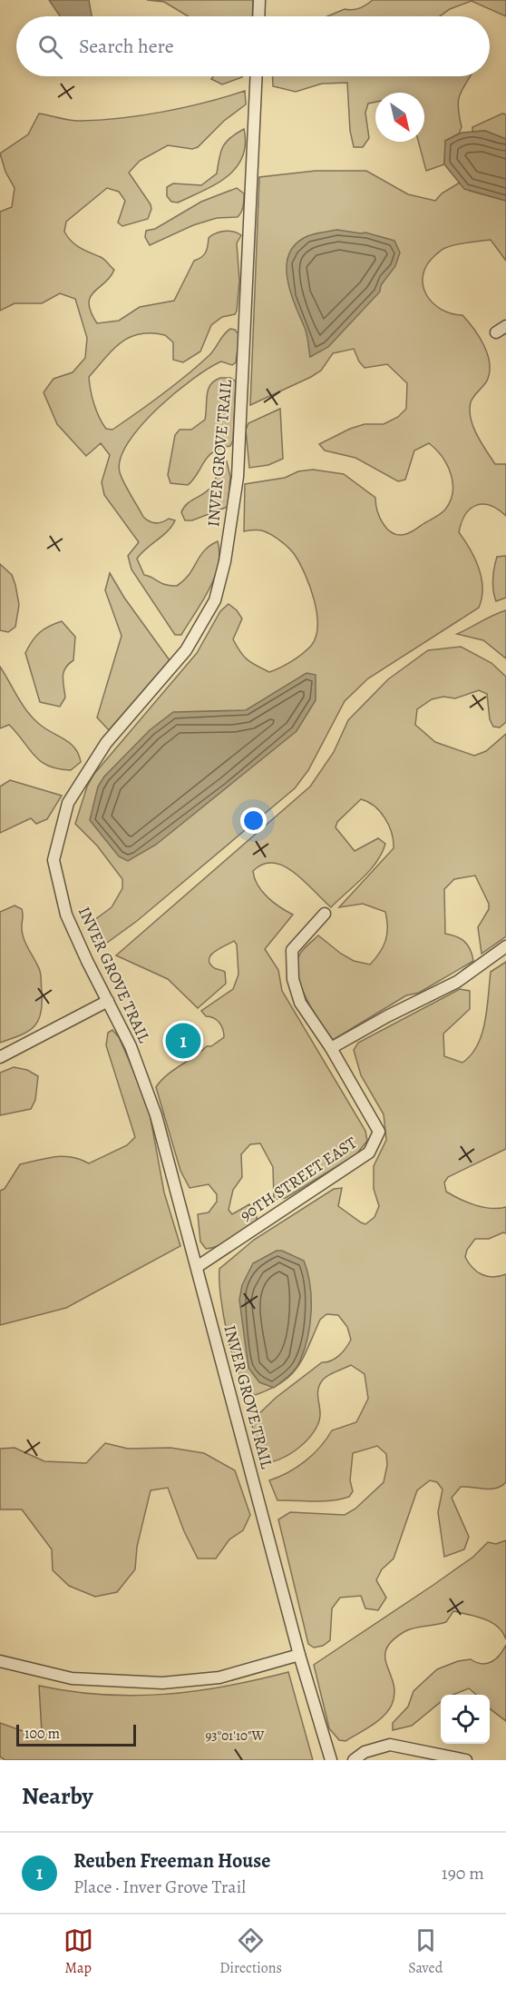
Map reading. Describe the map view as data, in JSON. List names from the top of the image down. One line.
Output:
{"streets":{"street":["INVER GROVE TRAIL","90TH STREET EAST"]},"crossings":[["INVER GROVE TRAIL","90TH STREET EAST"]],"scale_bar":"100 m","north":"bottom right","page":{"search":"Search here","pins":"1","scale":"100 m","heading":"Nearby","list":[{"mark":"1","name":"Reuben Freeman House","note":"Place · Inver Grove Trail","value":"190 m"}],"nav":["Map","Directions","Saved"]},"coordinates":["93°01'10\"W"]}
